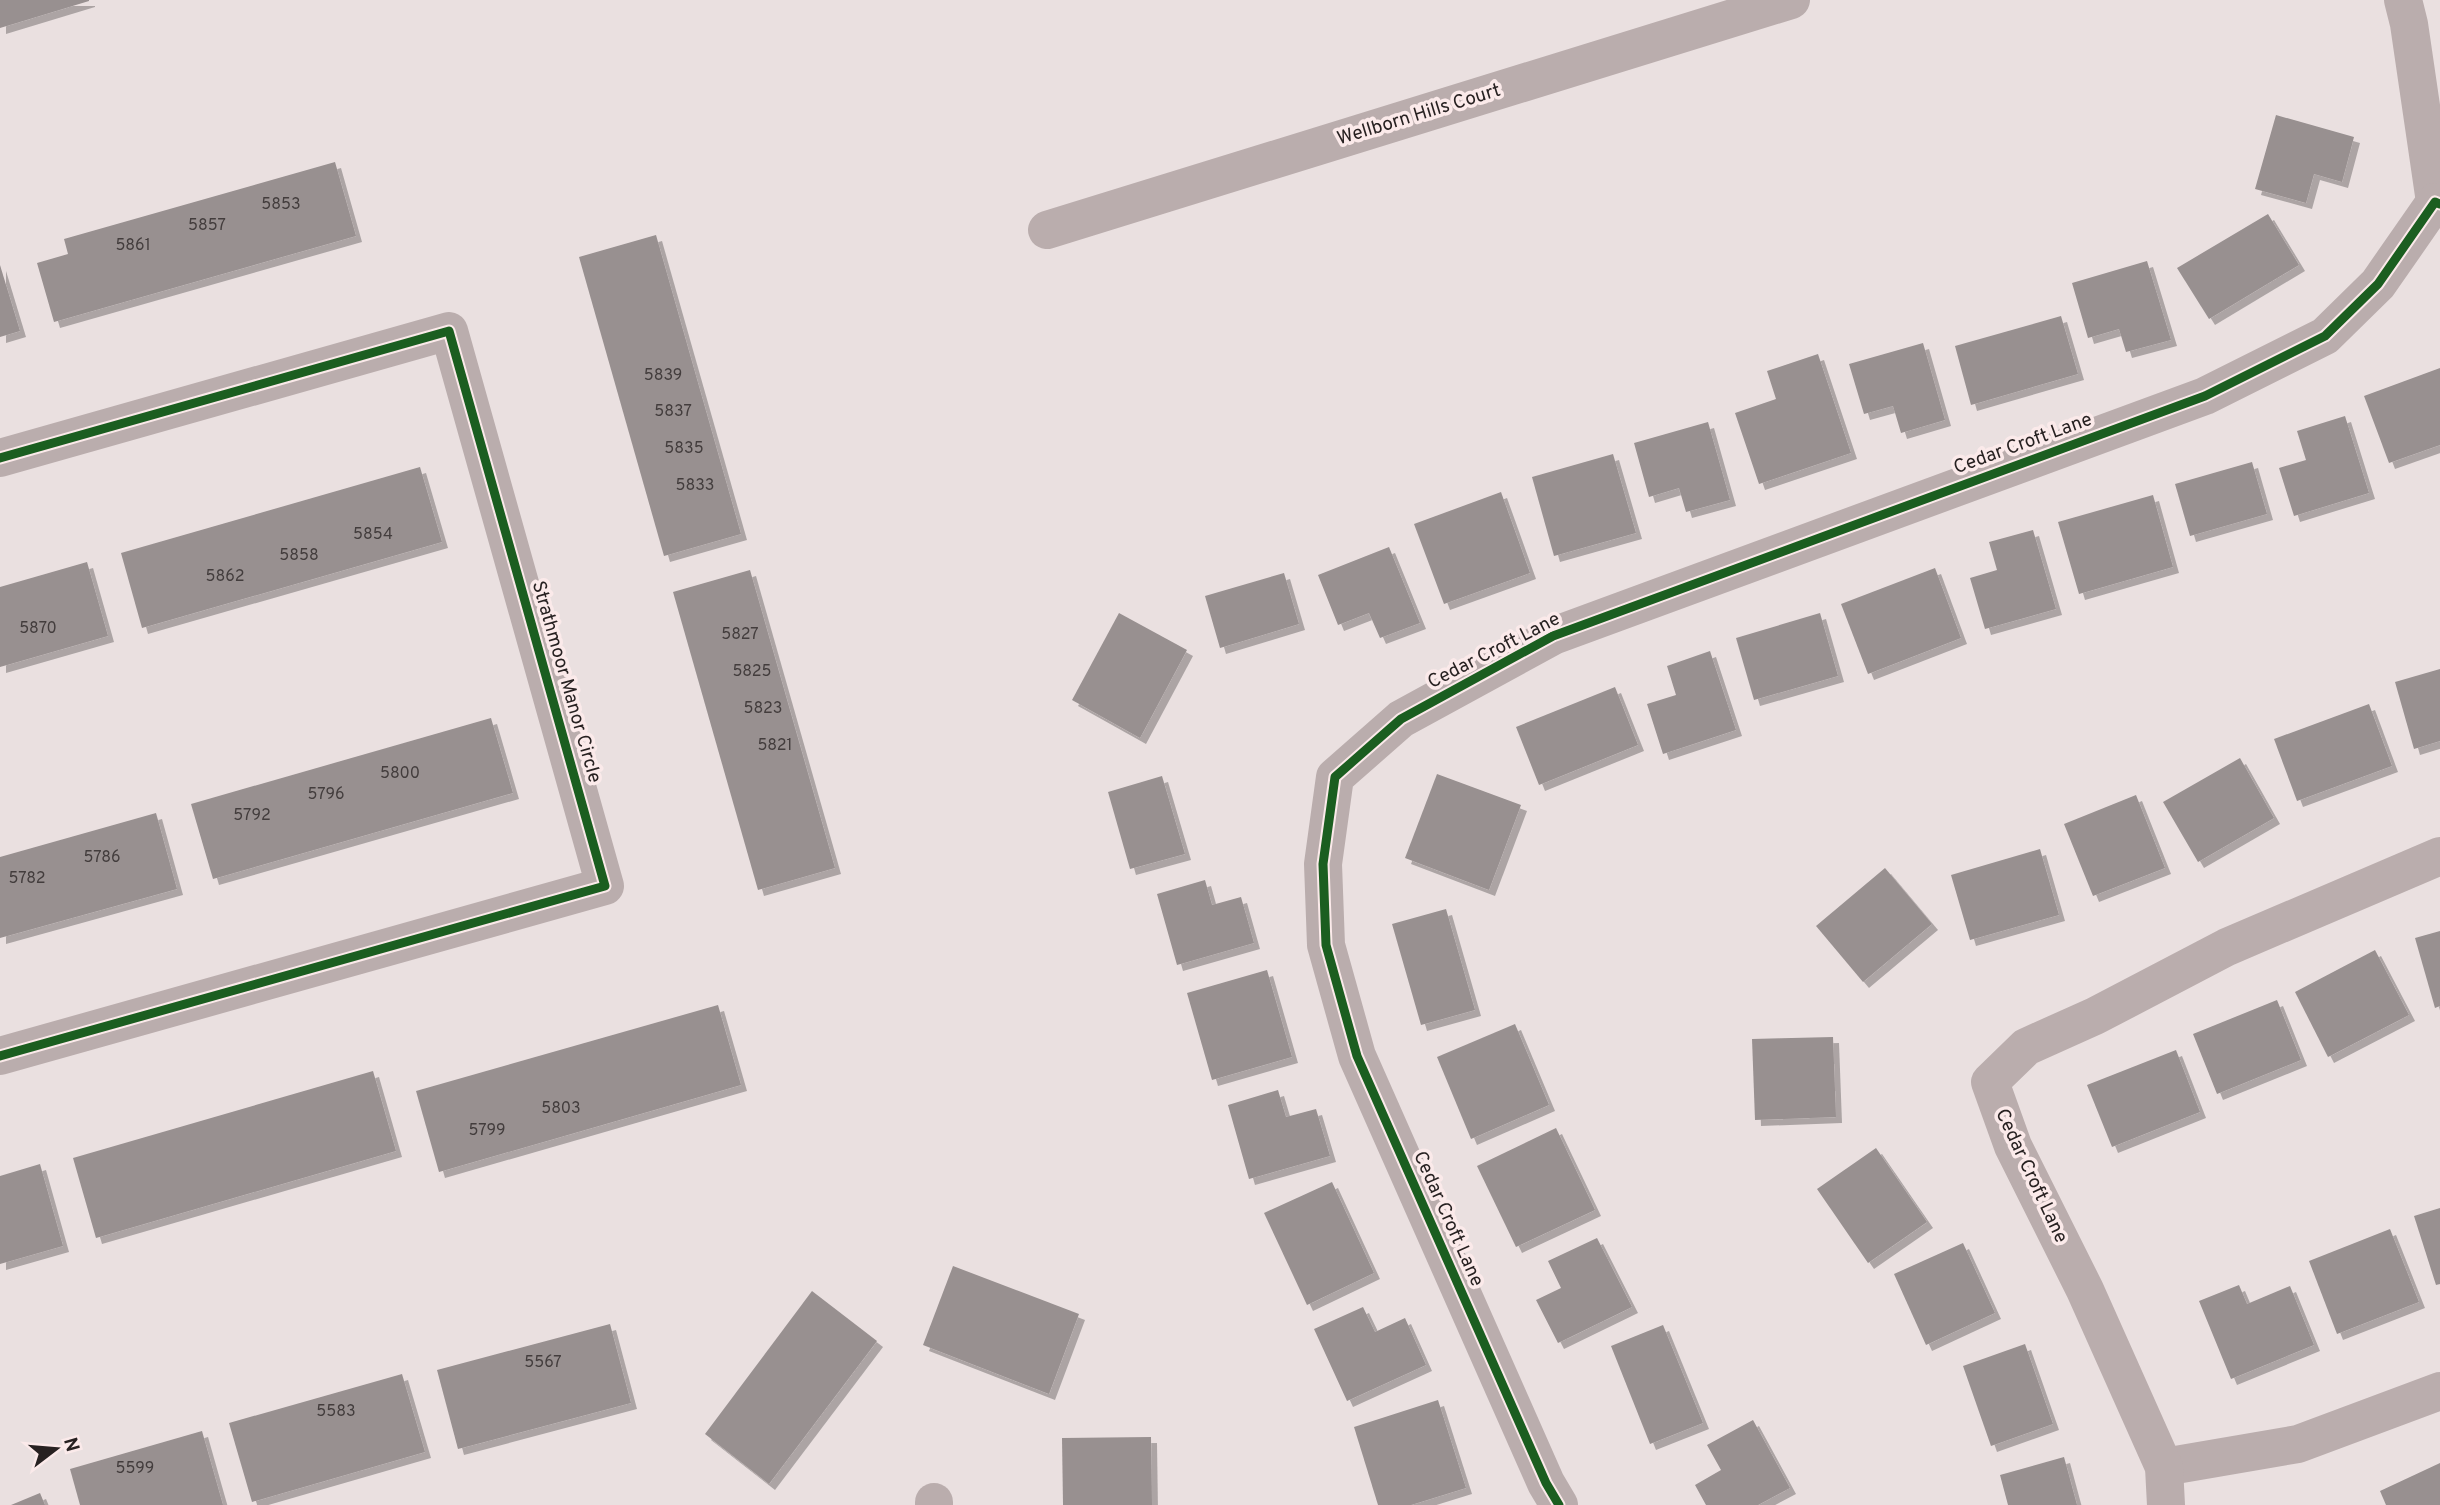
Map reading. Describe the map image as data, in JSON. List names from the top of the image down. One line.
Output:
{"streets":{"street":["Wellborn Hills Court","Cedar Croft Lane","Strathmoor Manor Circle"]},"house_numbers":["5853","5857","5861","5839","5837","5835","5833","5854","5858","5862","5870","5827","5825","5823","5821","5800","5796","5792","5786","5782","5803","5799","5567","5583","5599"],"north":"right"}
